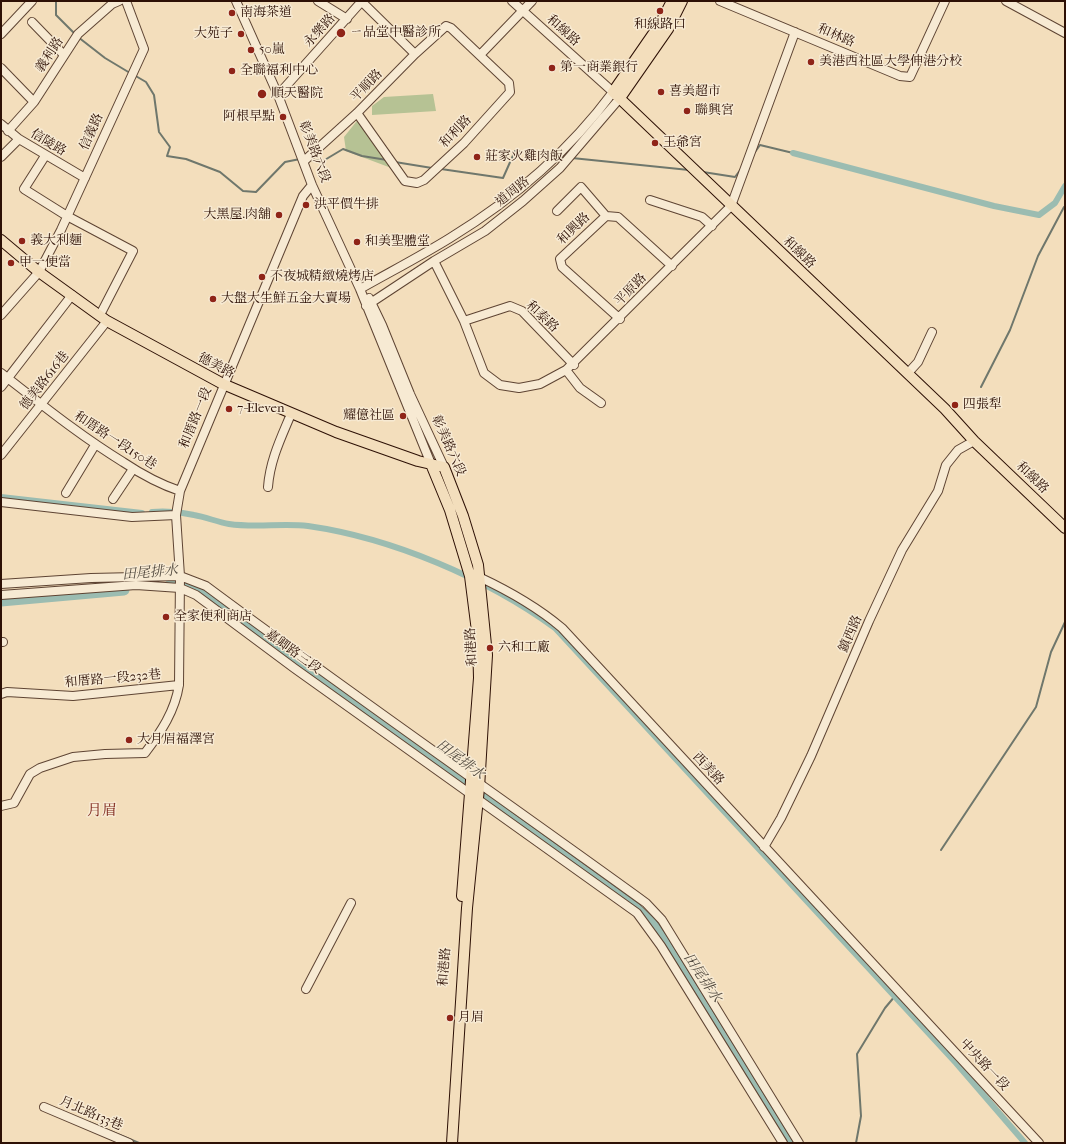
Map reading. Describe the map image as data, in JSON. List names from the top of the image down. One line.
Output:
{"streets":{"main road":["和線路","彰美路六段","道周路","德美路","和港路"],"street":["永樂路","和林路","義利路","平順路","信義路","和利路","信陵路","和興路","平原路","和泰路","德美路616巷","和厝路一段","和厝路一段150巷","鎮西路","嘉卿路三段","和厝路一段232巷","西美路","中央路一段","月北路133巷"]},"crossings":[["永樂路","彰美路六段"],["和線路","道周路"],["和線路","平原路"],["和線路","鎮西路"],["和林路","平原路"],["義利路","信陵路"],["平順路","和利路"],["平順路","彰美路六段"],["信義路","信陵路"],["信義路","德美路"],["信義路","德美路616巷"],["彰美路六段","道周路"],["彰美路六段","德美路"],["彰美路六段","和厝路一段"],["彰美路六段","和港路"],["彰美路六段","西美路"],["道周路","平原路"],["和興路","平原路"],["平原路","和泰路"],["德美路","德美路616巷"],["德美路","和厝路一段"],["德美路616巷","和厝路一段150巷"],["和厝路一段","和厝路一段150巷"],["和厝路一段","嘉卿路三段"],["和厝路一段","和厝路一段232巷"],["鎮西路","西美路"],["和港路","嘉卿路三段"],["和港路","西美路"],["西美路","中央路一段"]],"districts":["月眉"],"water":["田尾排水"],"places":["和線路口","南海茶道","ㄧ品堂中醫診所","大苑子","50嵐","美港西社區大學伸港分校","第一商業銀行","全聯福利中心","喜美超市","順天醫院","聯興宮","阿根早點","王爺宮","莊家火雞肉飯","洪平價牛排","大黑屋.肉舖","義大利麵","和美聖體堂","甲一便當","不夜城精緻燒烤店","大盤大生鮮五金大賣場","四張犁","7-Eleven","耀億社區","全家便利商店","六和工廠","大月眉福澤宮","月眉"]}
